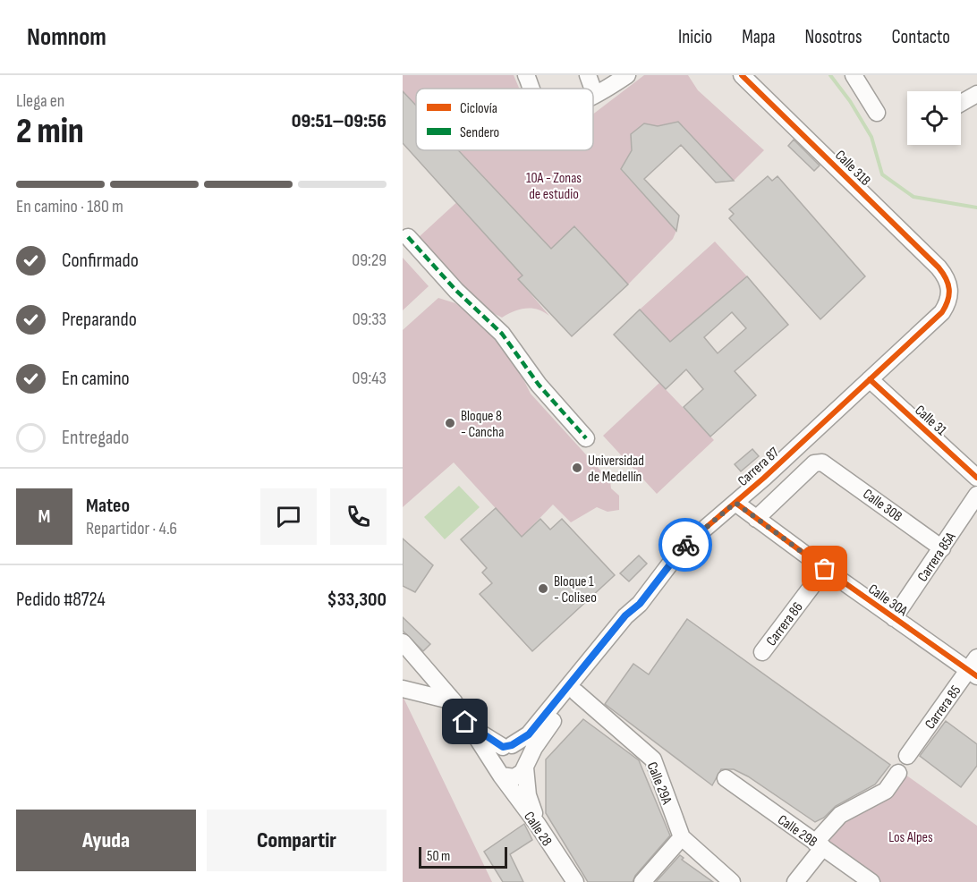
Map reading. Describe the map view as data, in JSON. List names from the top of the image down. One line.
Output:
{"streets":{"street":["Calle 31B","Calle 31","Carrera 87","Calle 30B","Carrera 85A","Calle 30A","Carrera 86","Carrera 85","Calle 29A","Calle 28","Calle 29B"]},"crossings":[["Calle 31B","Carrera 87"],["Calle 31","Carrera 87"],["Carrera 87","Calle 30A"],["Carrera 87","Calle 29A"],["Carrera 87","Calle 28"],["Calle 30B","Carrera 85A"],["Calle 30B","Calle 30A"],["Carrera 85A","Calle 30A"],["Calle 30A","Carrera 86"],["Calle 30A","Carrera 85"]],"parks":["10A - Zonas de estudio","Los Alpes"],"places":["Bloque 8 - Cancha","Universidad de Medellín","Bloque 1 - Coliseo"],"legend":["Ciclovía","Sendero"],"scale_bar":"50 m","page":{"header":"Nomnom","nav":["Inicio","Mapa","Nosotros","Contacto"],"heading":["2 min","Llega en","09:51–09:56"],"panel":["Mateo","Repartidor · 4.6","Pedido #8724","$33,300"],"bar":"En camino · 180 m","list":[["Confirmado","09:29"],["Preparando","09:33"],["En camino","09:43"],"Entregado"],"round":"M","buttons":["Ayuda","Compartir"],"scale":"50 m"}}
